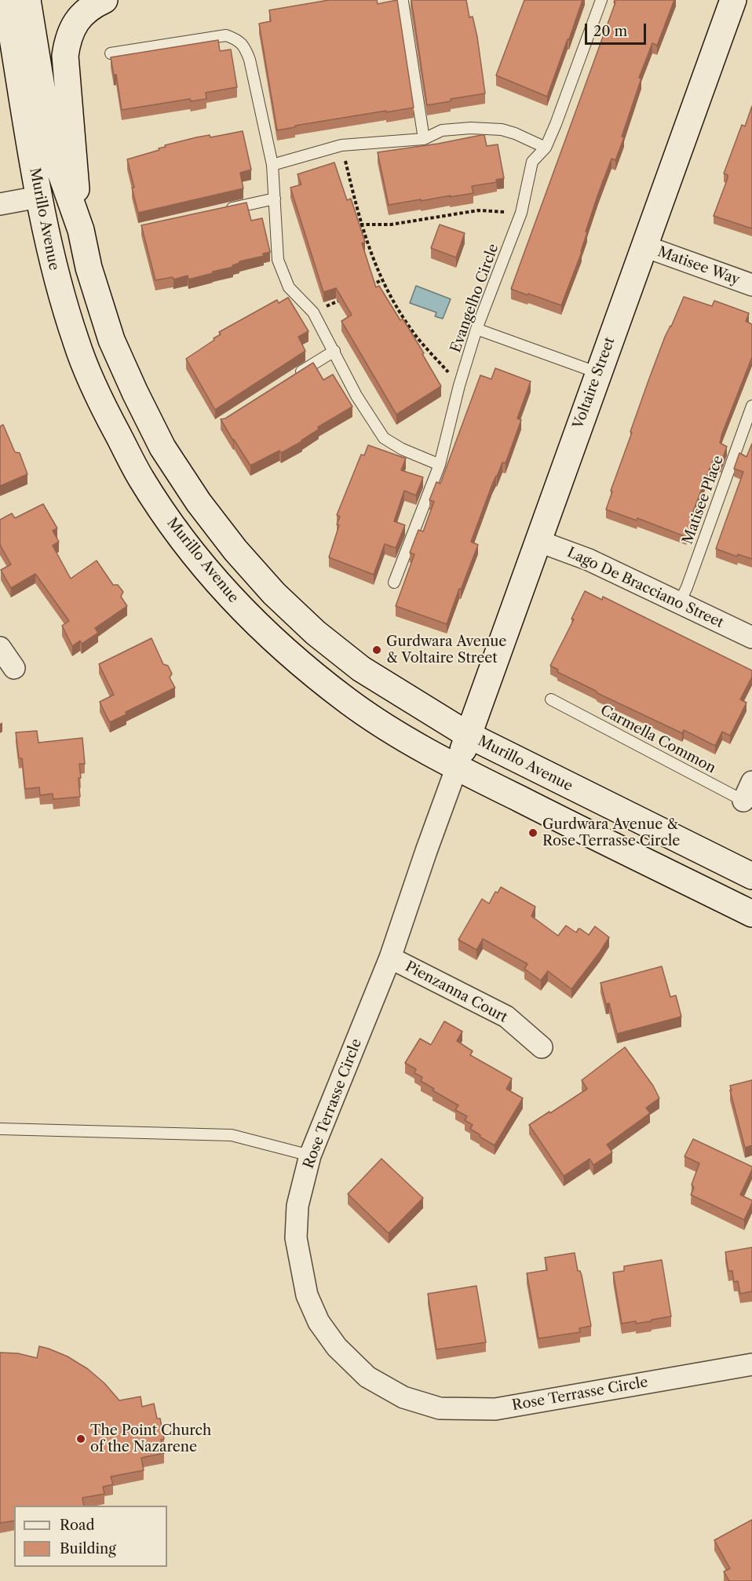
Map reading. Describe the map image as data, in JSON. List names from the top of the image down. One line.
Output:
{"streets":{"main road":["Murillo Avenue","Voltaire Street"],"street":["Matisee Way","Lago De Bracciano Street","Pienzanna Court","Rose Terrasse Circle"],"lane":["Evangelho Circle","Matisee Place","Carmella Common"]},"crossings":[["Murillo Avenue","Voltaire Street"],["Murillo Avenue","Rose Terrasse Circle"],["Matisee Way","Voltaire Street"],["Voltaire Street","Lago De Bracciano Street"],["Voltaire Street","Rose Terrasse Circle"],["Matisee Place","Lago De Bracciano Street"],["Pienzanna Court","Rose Terrasse Circle"]],"places":["Gurdwara Avenue & Voltaire Street","Gurdwara Avenue & Rose Terrasse Circle","The Point Church of the Nazarene"],"legend":["Road","Building"],"scale_bar":"20 m"}
